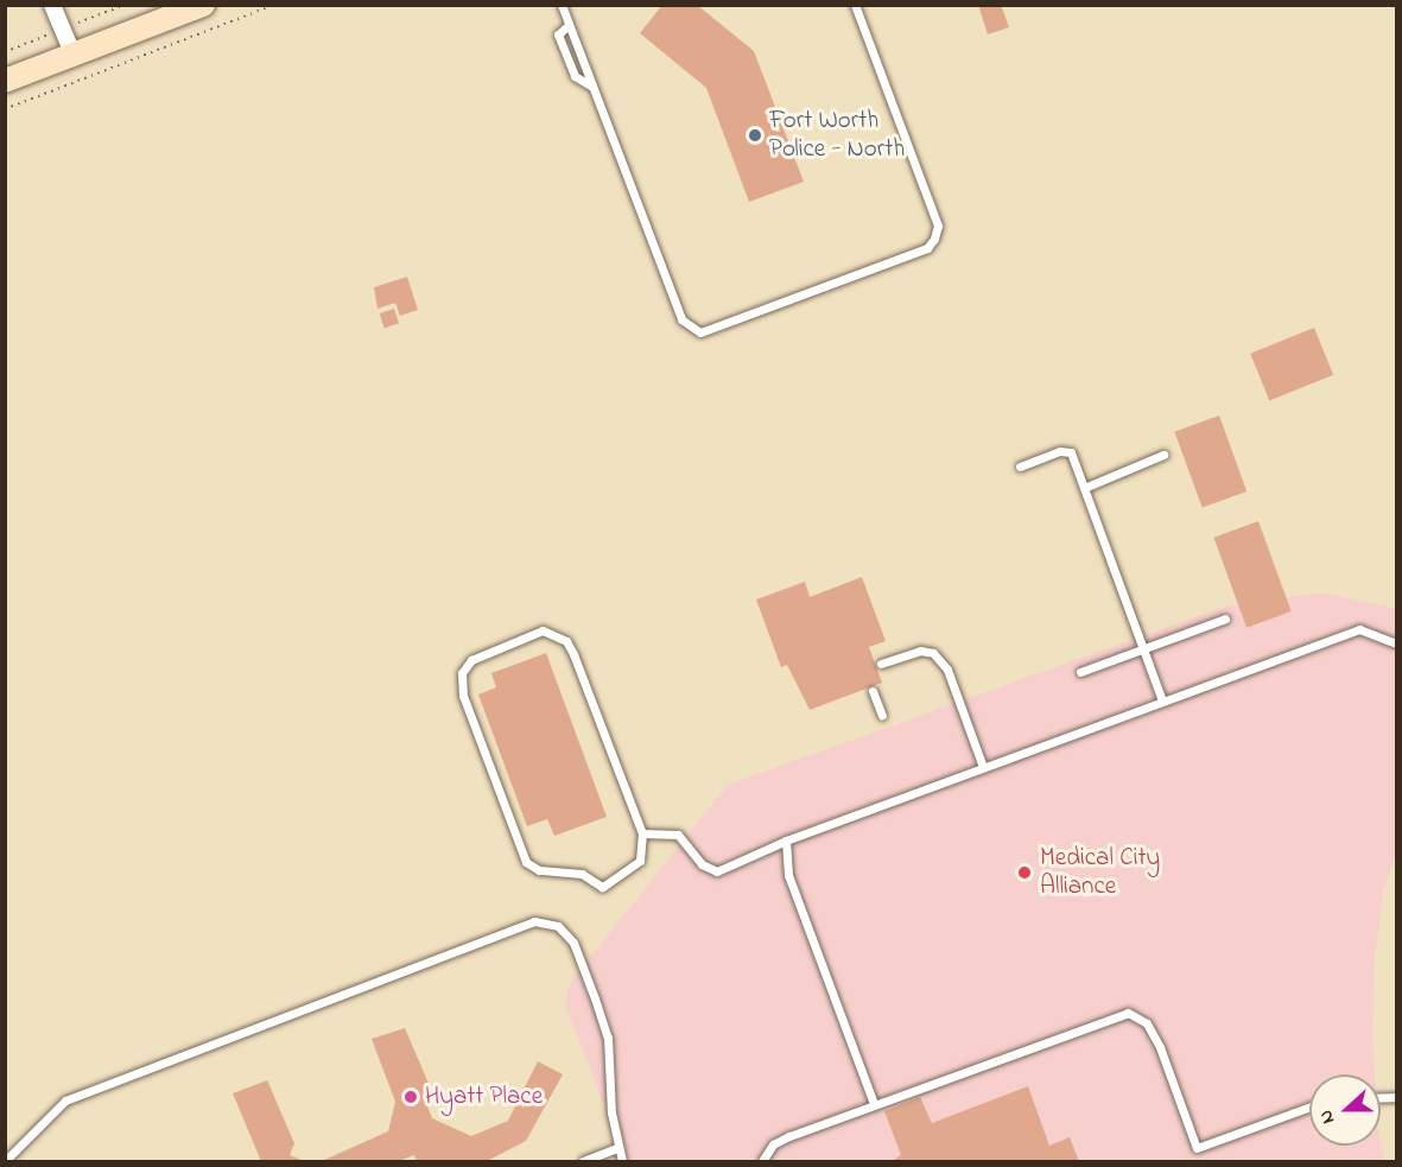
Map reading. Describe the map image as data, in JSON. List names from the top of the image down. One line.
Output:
{"places":["Fort Worth Police - North","Medical City Alliance","Hyatt Place"],"north":"left"}
